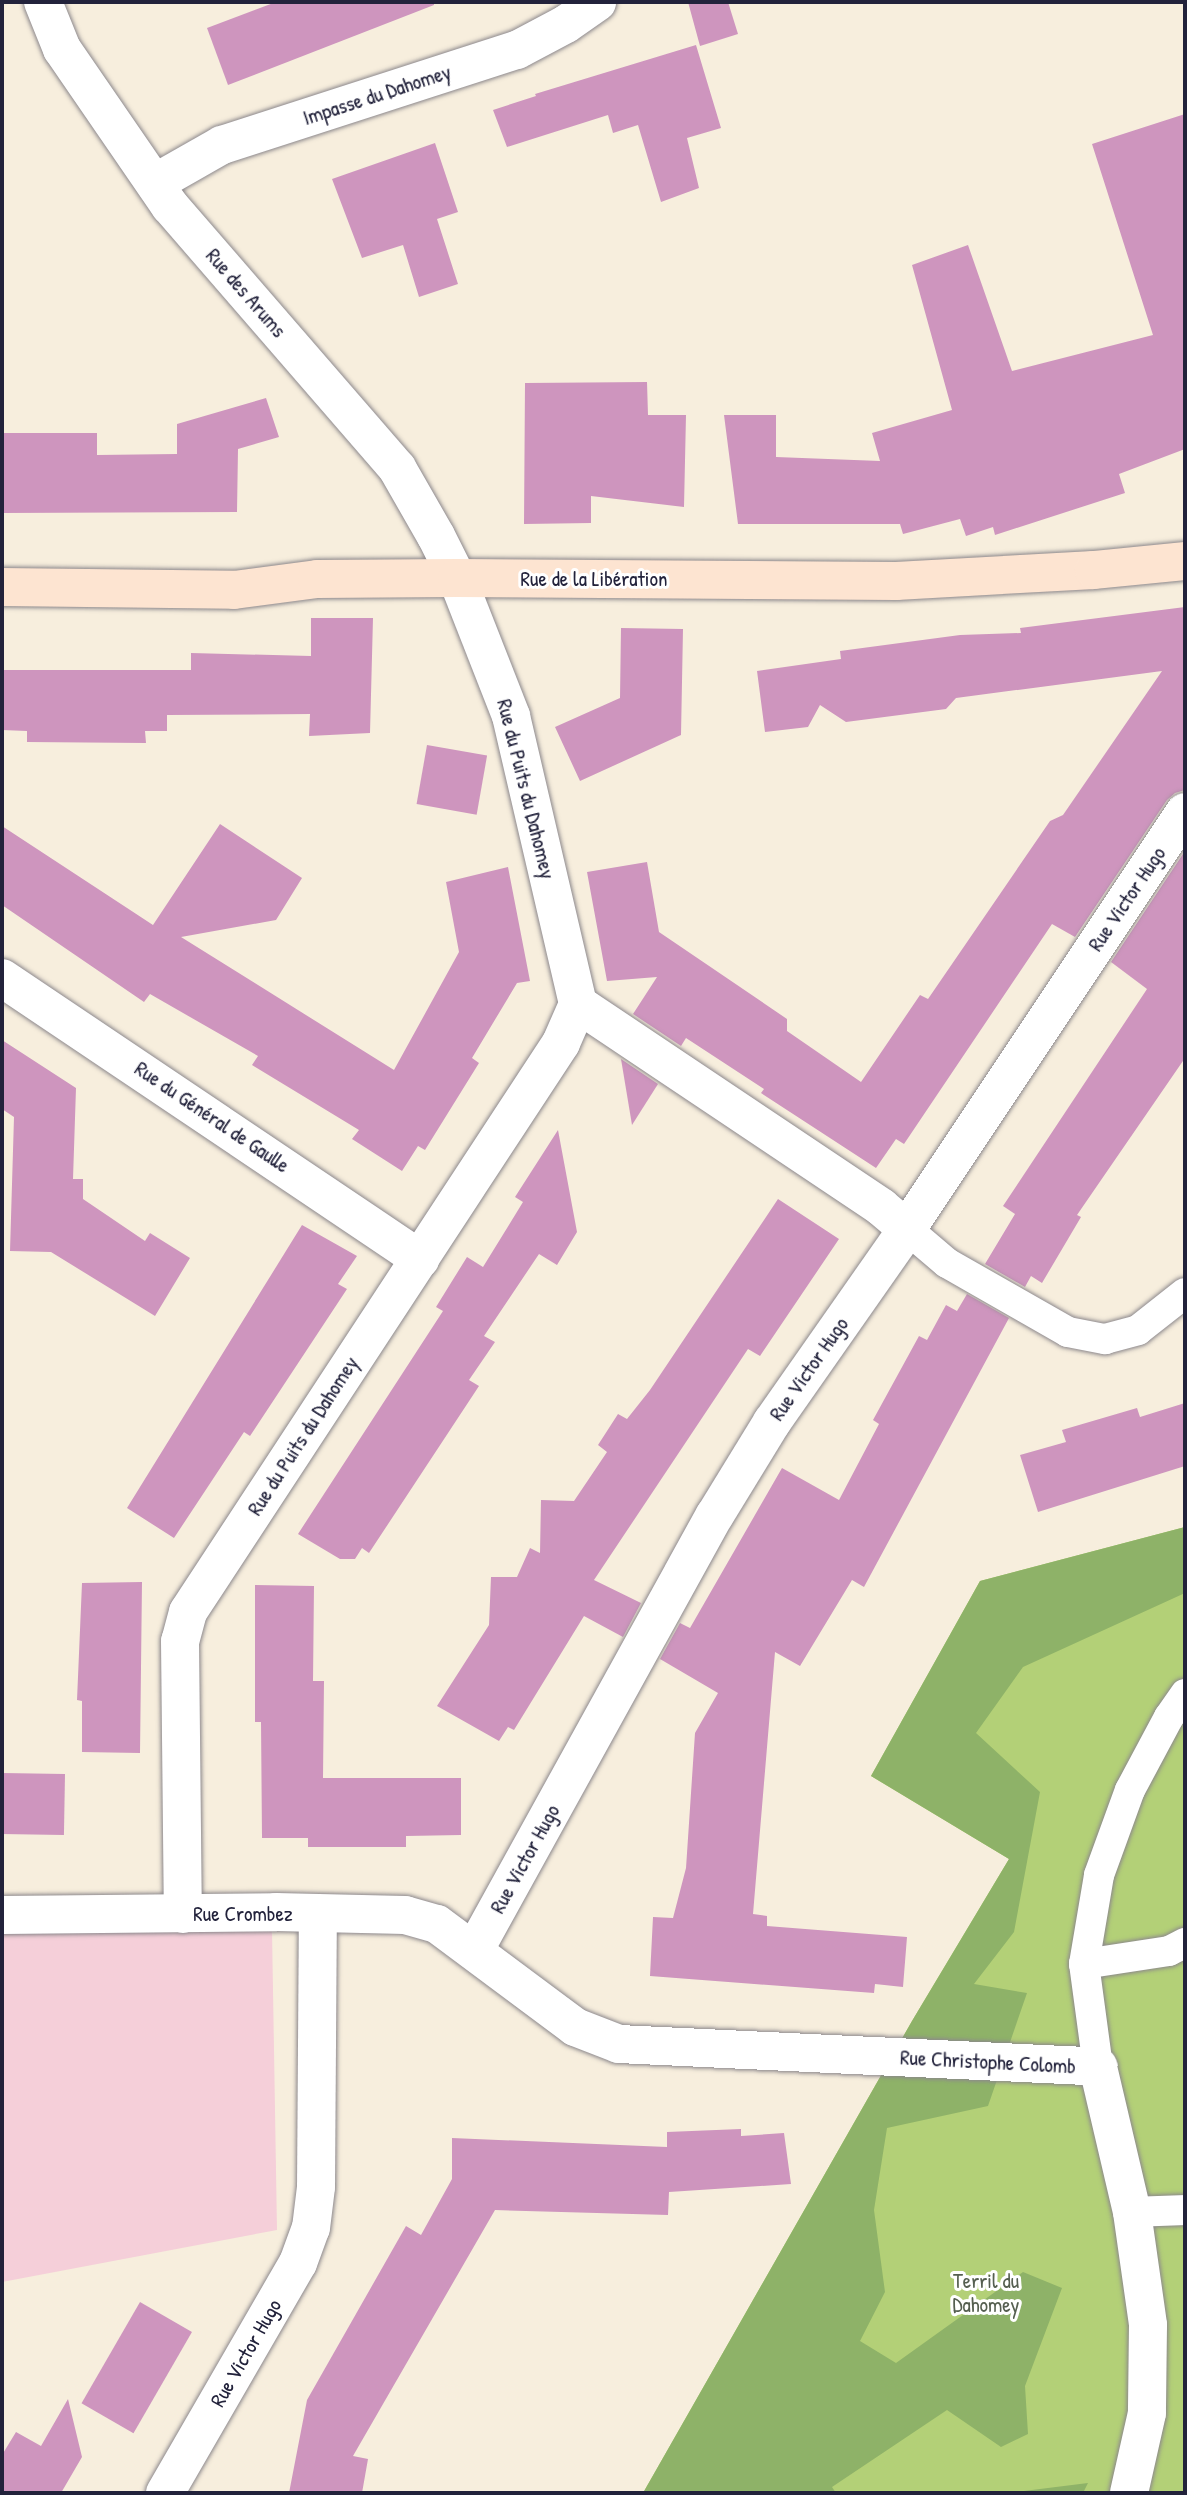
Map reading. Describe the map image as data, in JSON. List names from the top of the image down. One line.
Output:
{"streets":{"main road":["Rue de la Libération"],"street":["Impasse du Dahomey","Rue des Arums","Rue du Puits du Dahomey","Rue Victor Hugo","Rue du Général de Gaulle","Rue Crombez","Rue Christophe Colomb"]},"crossings":[["Impasse du Dahomey","Rue des Arums"],["Rue des Arums","Rue de la Libération"],["Rue des Arums","Rue du Puits du Dahomey"],["Rue de la Libération","Rue du Puits du Dahomey"],["Rue du Puits du Dahomey","Rue du Général de Gaulle"],["Rue du Puits du Dahomey","Rue Crombez"],["Rue Victor Hugo","Rue Crombez"],["Rue Victor Hugo","Rue Christophe Colomb"],["Rue Crombez","Rue Christophe Colomb"]],"parks":["Terril du Dahomey"]}
